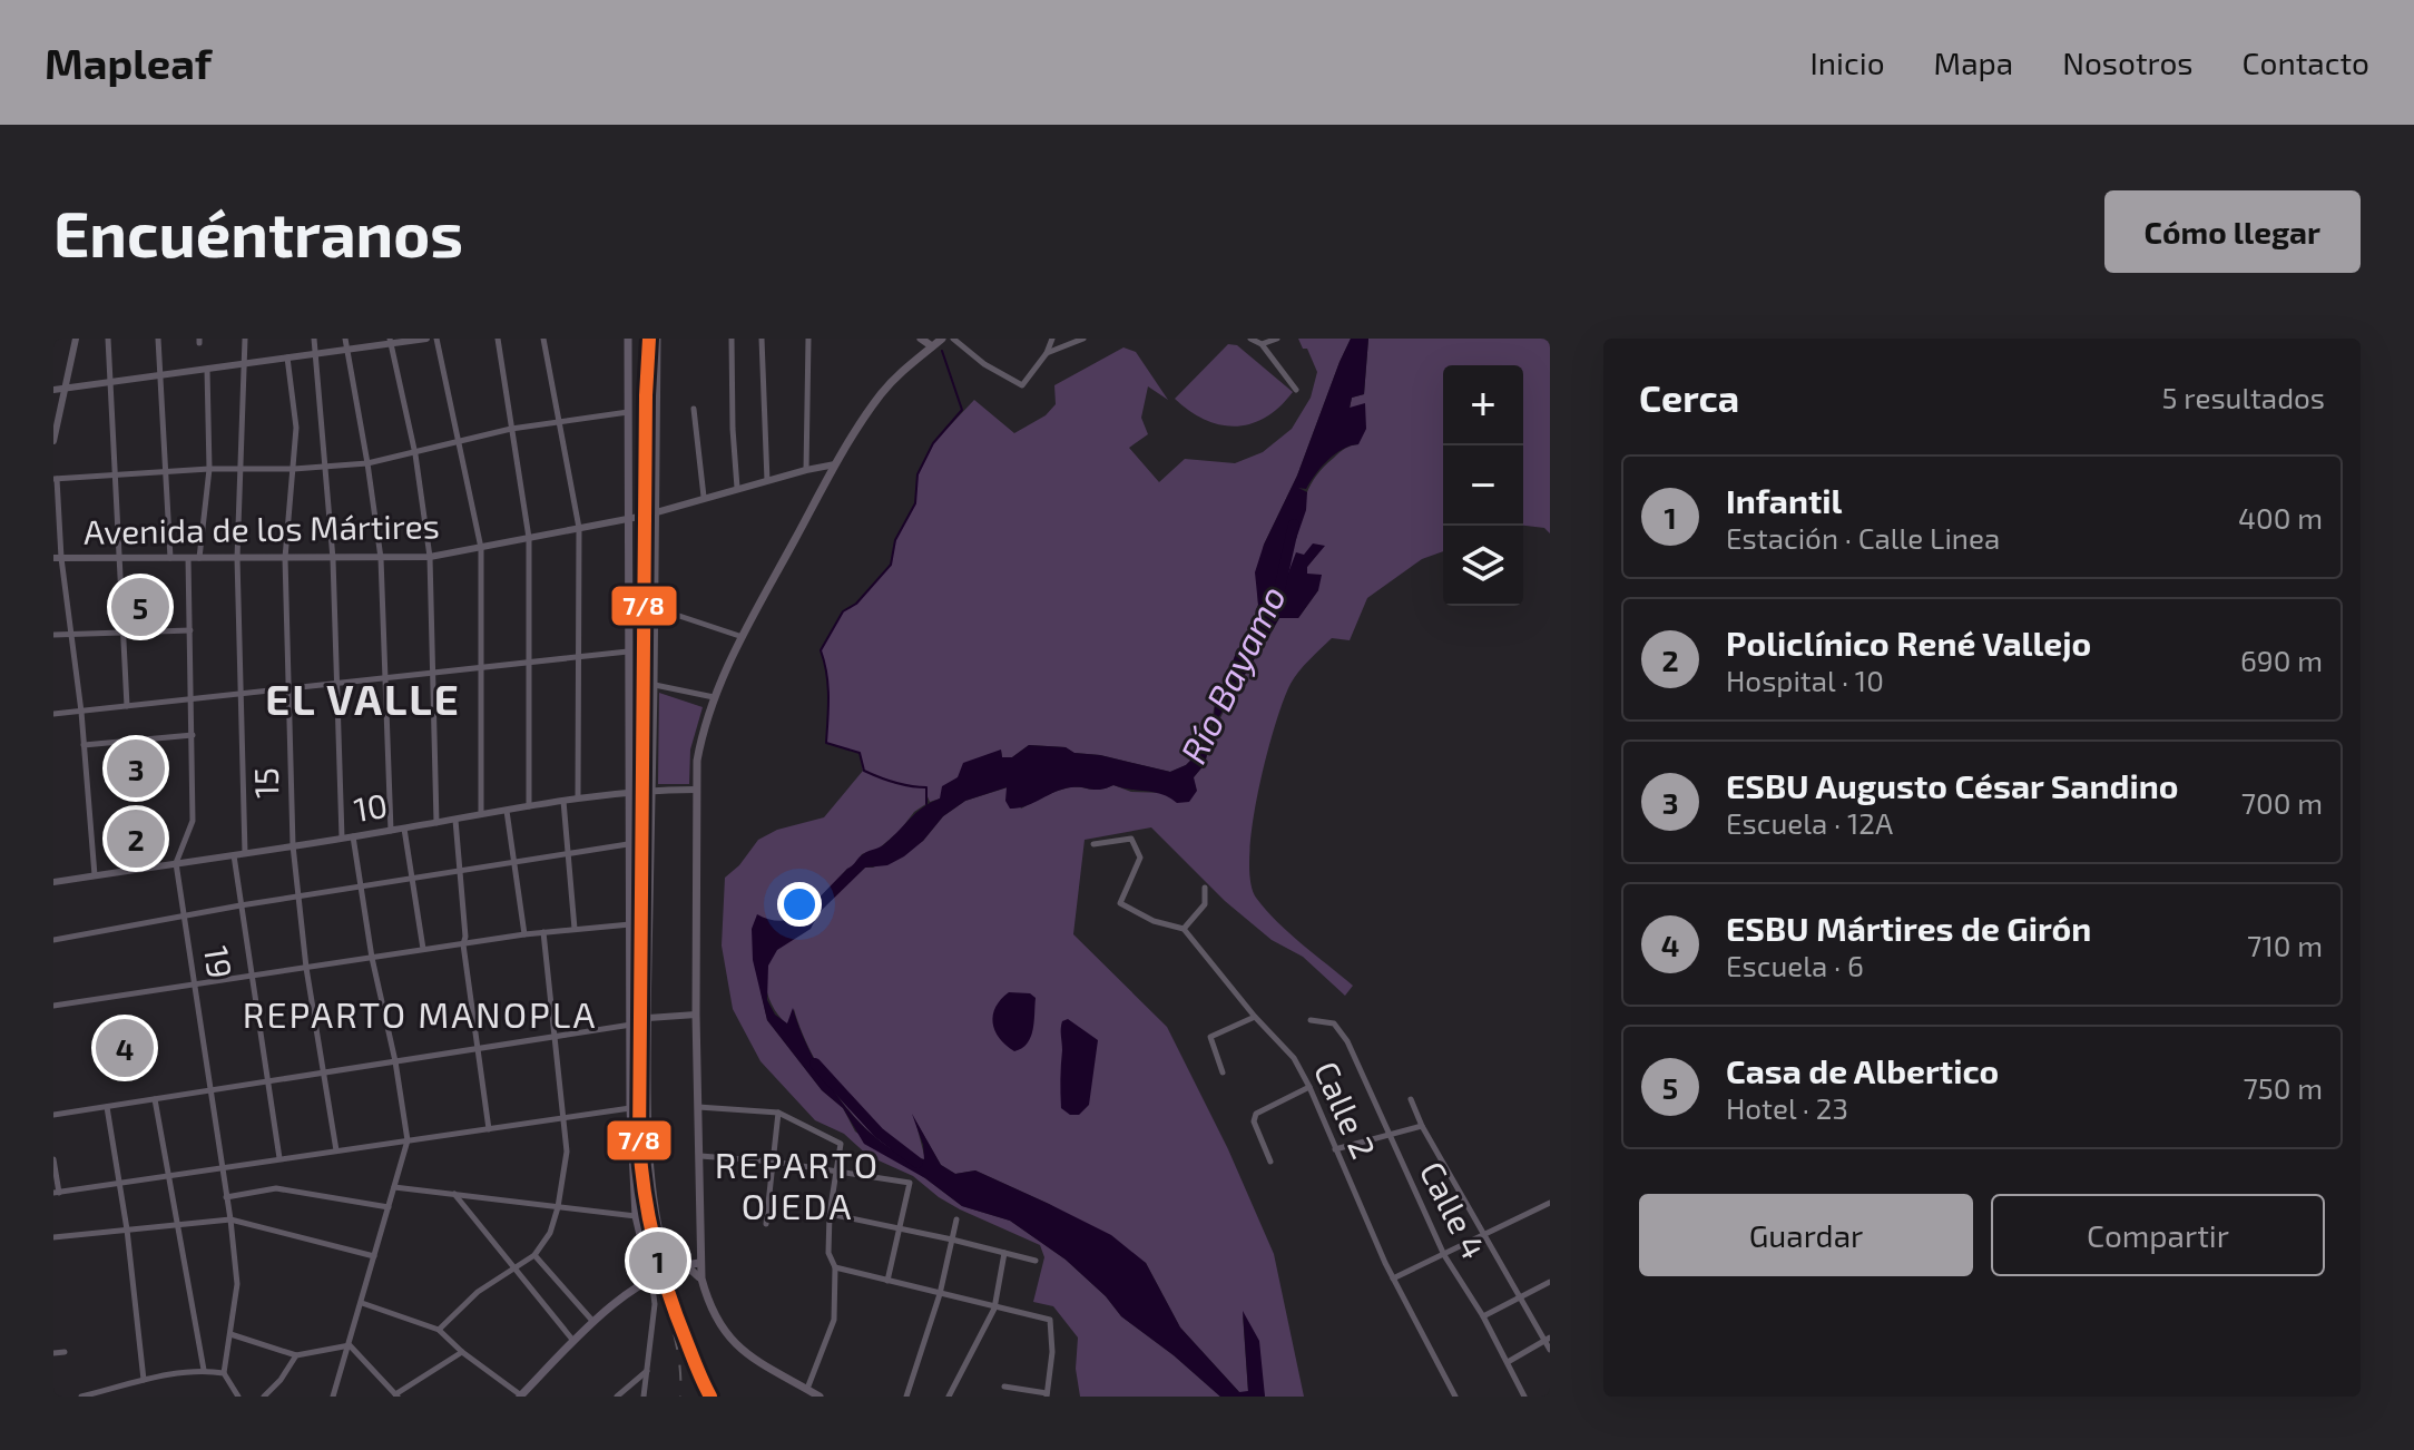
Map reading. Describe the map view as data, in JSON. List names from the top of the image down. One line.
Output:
{"streets":{"street":["Avenida de los Mártires","15","10","19","Calle 2","Calle 4"]},"crossings":[["Avenida de los Mártires","15"],["15","10"],["10","19"]],"districts":["EL VALLE","REPARTO MANOPLA","REPARTO OJEDA"],"water":["Río Bayamo"],"lines":["transit line 7/8"],"page":{"header":"Mapleaf","nav":["Inicio","Mapa","Nosotros","Contacto"],"buttons":["Cómo llegar",["Guardar","Compartir"]],"title":"Encuéntranos","heading":["Cerca","5 resultados"],"map_buttons":["+","−"],"list":[{"mark":"1","name":"Infantil","note":"Estación · Calle Linea","value":"400 m"},{"mark":"2","name":"Policlínico René Vallejo","note":"Hospital · 10","value":"690 m"},{"mark":"3","name":"ESBU Augusto César Sandino","note":"Escuela · 12A","value":"700 m"},{"mark":"4","name":"ESBU Mártires de Girón","note":"Escuela · 6","value":"710 m"},{"mark":"5","name":"Casa de Albertico","note":"Hotel · 23","value":"750 m"}],"pins":["5","3","2","4","1"]}}
